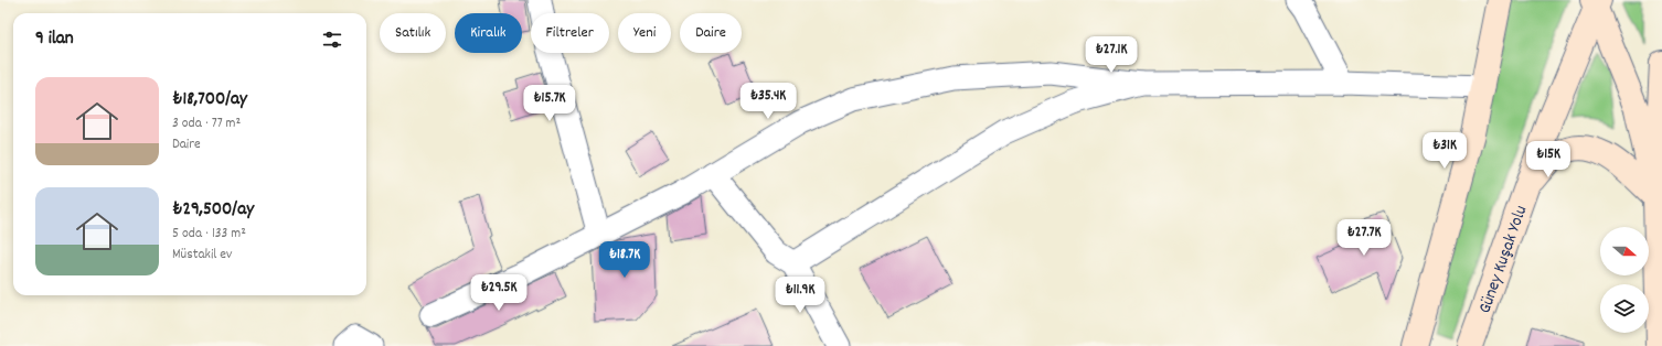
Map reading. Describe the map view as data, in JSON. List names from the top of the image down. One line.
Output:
{"streets":{"main road":["Güney Kuşak Yolu"]},"north":"right","page":{"chip":["Satılık","Kiralık","Filtreler","Yeni","Daire"],"heading":"9 ilan","price":["₺27.1K","₺35.4K","₺15.7K","₺31K","₺15K","₺27.7K","₺18.7K","₺29.5K","₺11.9K"],"list":[{"name":"₺18,700/ay","note":"3 oda · 77 m² · Daire"},{"name":"₺29,500/ay","note":"5 oda · 133 m² · Müstakil ev"}]}}
